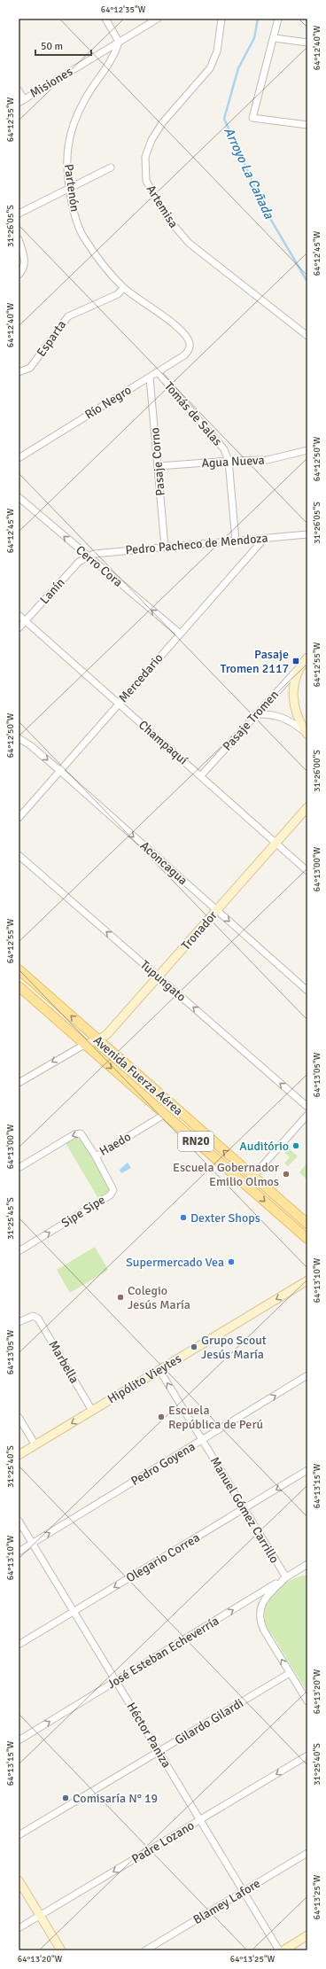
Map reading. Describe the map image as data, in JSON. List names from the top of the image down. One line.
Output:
{"streets":{"main road":["Tronador","Avenida Fuerza Aérea","RN20","Hipólito Vieytes"],"street":["Misiones","Partenón","Artemisa","Esparta","Río Negro","Tomás de Salas","Pasaje Corno","Agua Nueva","Pedro Pacheco de Mendoza","Cerro Cora","Lanín","Mercedario","Pasaje Tromen","Champaquí","Aconcagua","Tupungato","Haedo","Sipe Sipe","Marbella","Pedro Goyena","Manuel Gómez Carrillo","Olegario Correa","José Esteban Echeverría","Gilardo Gilardi","Héctor Paniza","Padre Lozano","Blamey Lafore"]},"crossings":[["Misiones","Partenón"],["Partenón","Esparta"],["Partenón","Río Negro"],["Río Negro","Tomás de Salas"],["Río Negro","Pasaje Corno"],["Tomás de Salas","Agua Nueva"],["Tomás de Salas","Pedro Pacheco de Mendoza"],["Pasaje Corno","Agua Nueva"],["Pasaje Corno","Pedro Pacheco de Mendoza"],["Pedro Pacheco de Mendoza","Cerro Cora"],["Pedro Pacheco de Mendoza","Lanín"],["Pedro Pacheco de Mendoza","Mercedario"],["Cerro Cora","Lanín"],["Cerro Cora","Mercedario"],["Lanín","Champaquí"],["Mercedario","Champaquí"],["Mercedario","Aconcagua"],["Pasaje Tromen","Champaquí"],["Champaquí","Tronador"],["Aconcagua","Tronador"],["Tronador","Tupungato"],["Tronador","Avenida Fuerza Aérea"],["Avenida Fuerza Aérea","Haedo"],["Haedo","Sipe Sipe"],["Marbella","Hipólito Vieytes"],["Hipólito Vieytes","Manuel Gómez Carrillo"],["Pedro Goyena","Manuel Gómez Carrillo"],["Pedro Goyena","Héctor Paniza"],["Manuel Gómez Carrillo","Olegario Correa"],["Manuel Gómez Carrillo","José Esteban Echeverría"],["Manuel Gómez Carrillo","Gilardo Gilardi"],["Olegario Correa","Héctor Paniza"],["José Esteban Echeverría","Héctor Paniza"],["Gilardo Gilardi","Héctor Paniza"],["Héctor Paniza","Padre Lozano"],["Héctor Paniza","Blamey Lafore"]],"one_way":["Cerro Cora","Aconcagua","Tupungato","Sipe Sipe","Hipólito Vieytes","Pedro Goyena","Manuel Gómez Carrillo","Olegario Correa","José Esteban Echeverría","Padre Lozano"],"water":["Arroyo La Cañada"],"places":{"transit":["Pasaje Tromen 2117"],"other":["Auditório","Escuela Gobernador Emilio Olmos","Dexter Shops","Supermercado Vea","Colegio Jesús María","Grupo Scout Jesús María","Escuela República de Perú","Comisaría N° 19"]},"scale_bar":"50 m","coordinates":["64°12'35\"W","64°12'40\"W","31°26'05\"S","64°12'45\"W","64°12'50\"W","64°12'55\"W","31°26'00\"S","64°13'00\"W","64°13'05\"W","31°25'45\"S","64°13'10\"W","31°25'40\"S","64°13'15\"W","64°13'20\"W","64°13'25\"W"]}
